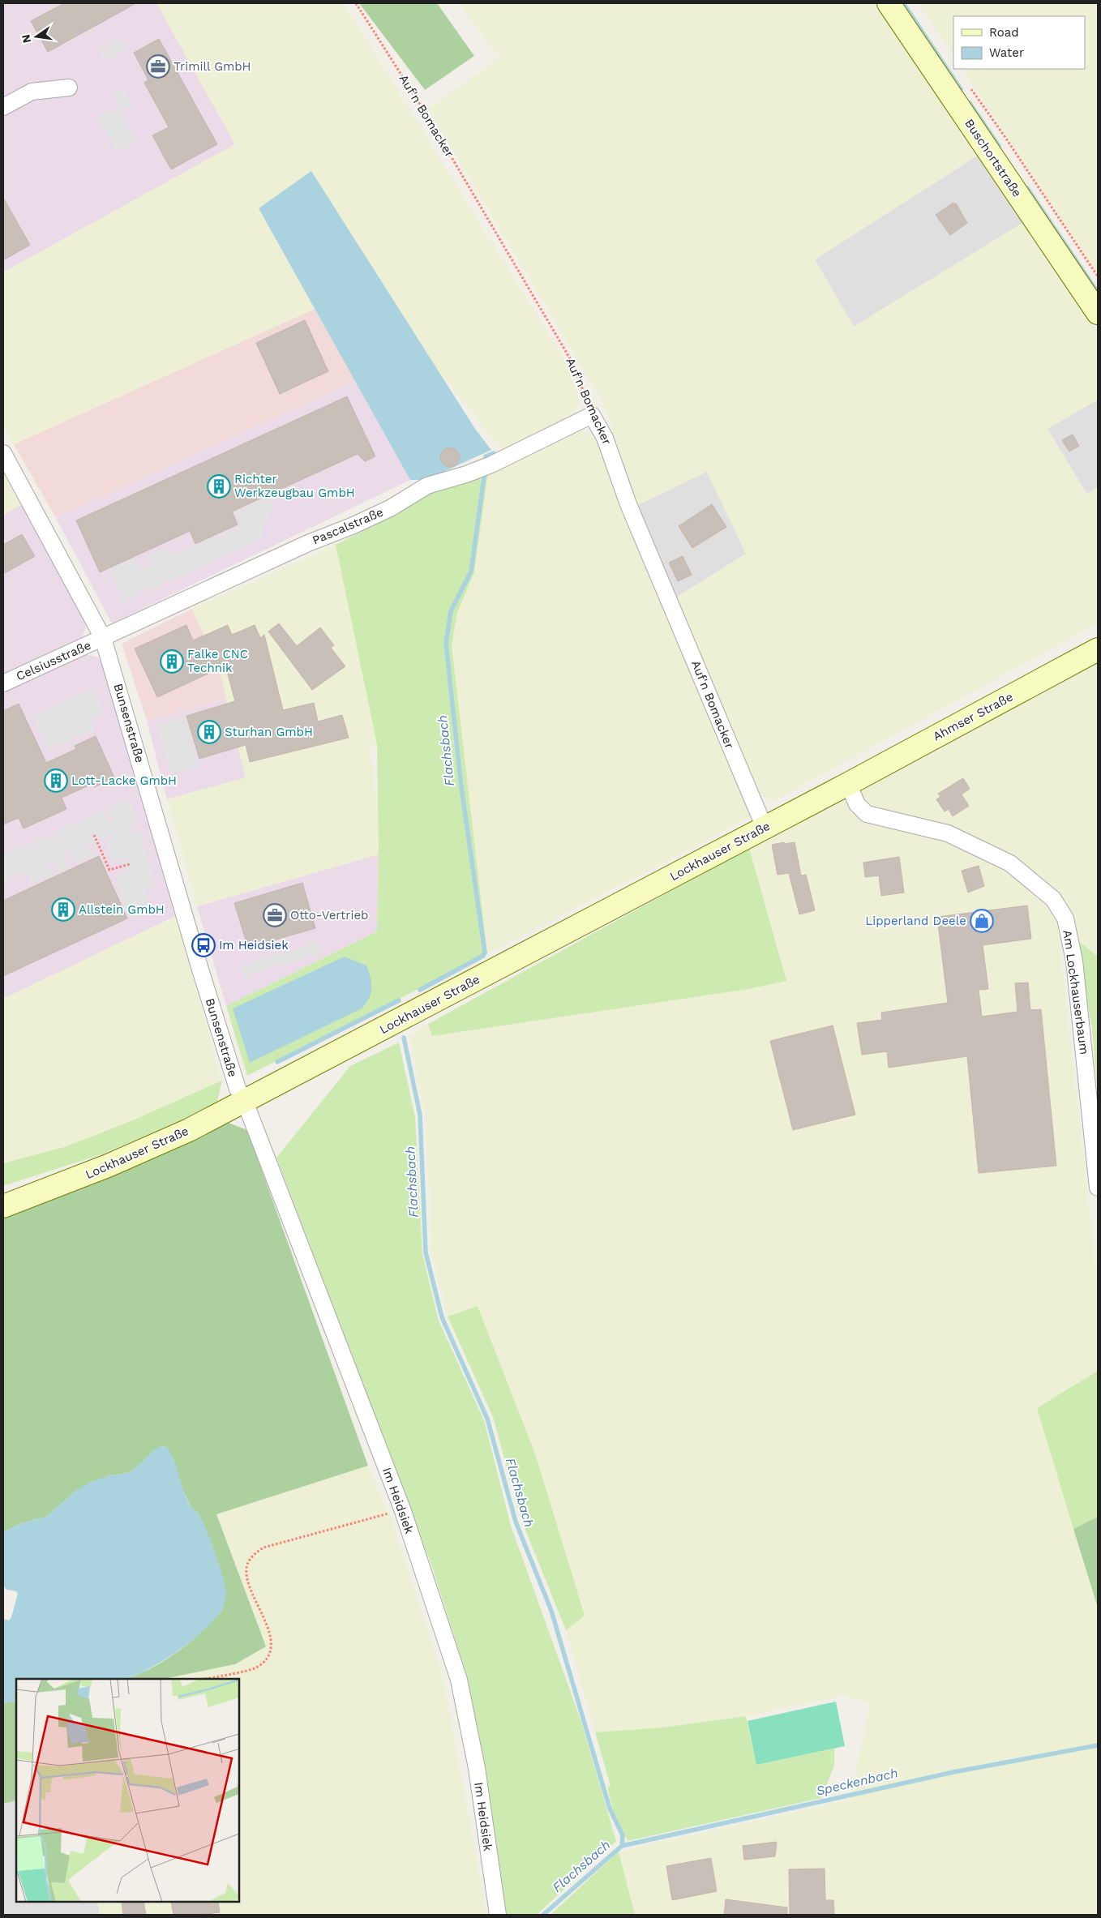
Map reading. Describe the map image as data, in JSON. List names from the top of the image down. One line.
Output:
{"streets":{"street":["Auf'n Bomacker","Buschortstraße","Pascalstraße","Celsiusstraße","Ahmser Straße","Bunsenstraße","Lockhauser Straße","Am Lockhauserbaum","Im Heidsiek"]},"crossings":[["Auf'n Bomacker","Pascalstraße"],["Auf'n Bomacker","Lockhauser Straße"],["Pascalstraße","Celsiusstraße"],["Pascalstraße","Bunsenstraße"],["Celsiusstraße","Bunsenstraße"],["Ahmser Straße","Lockhauser Straße"],["Ahmser Straße","Am Lockhauserbaum"],["Bunsenstraße","Lockhauser Straße"],["Bunsenstraße","Im Heidsiek"],["Lockhauser Straße","Am Lockhauserbaum"],["Lockhauser Straße","Im Heidsiek"]],"water":["Flachsbach","Speckenbach"],"places":{"office":["Trimill GmbH","Otto-Vertrieb"],"building":["Richter Werkzeugbau GmbH","Falke CNC Technik","Sturhan GmbH","Lott-Lacke GmbH","Allstein GmbH"],"shop":["Lipperland Deele"],"bus stop":["Im Heidsiek"]},"legend":["Road","Water"],"north":"left"}
